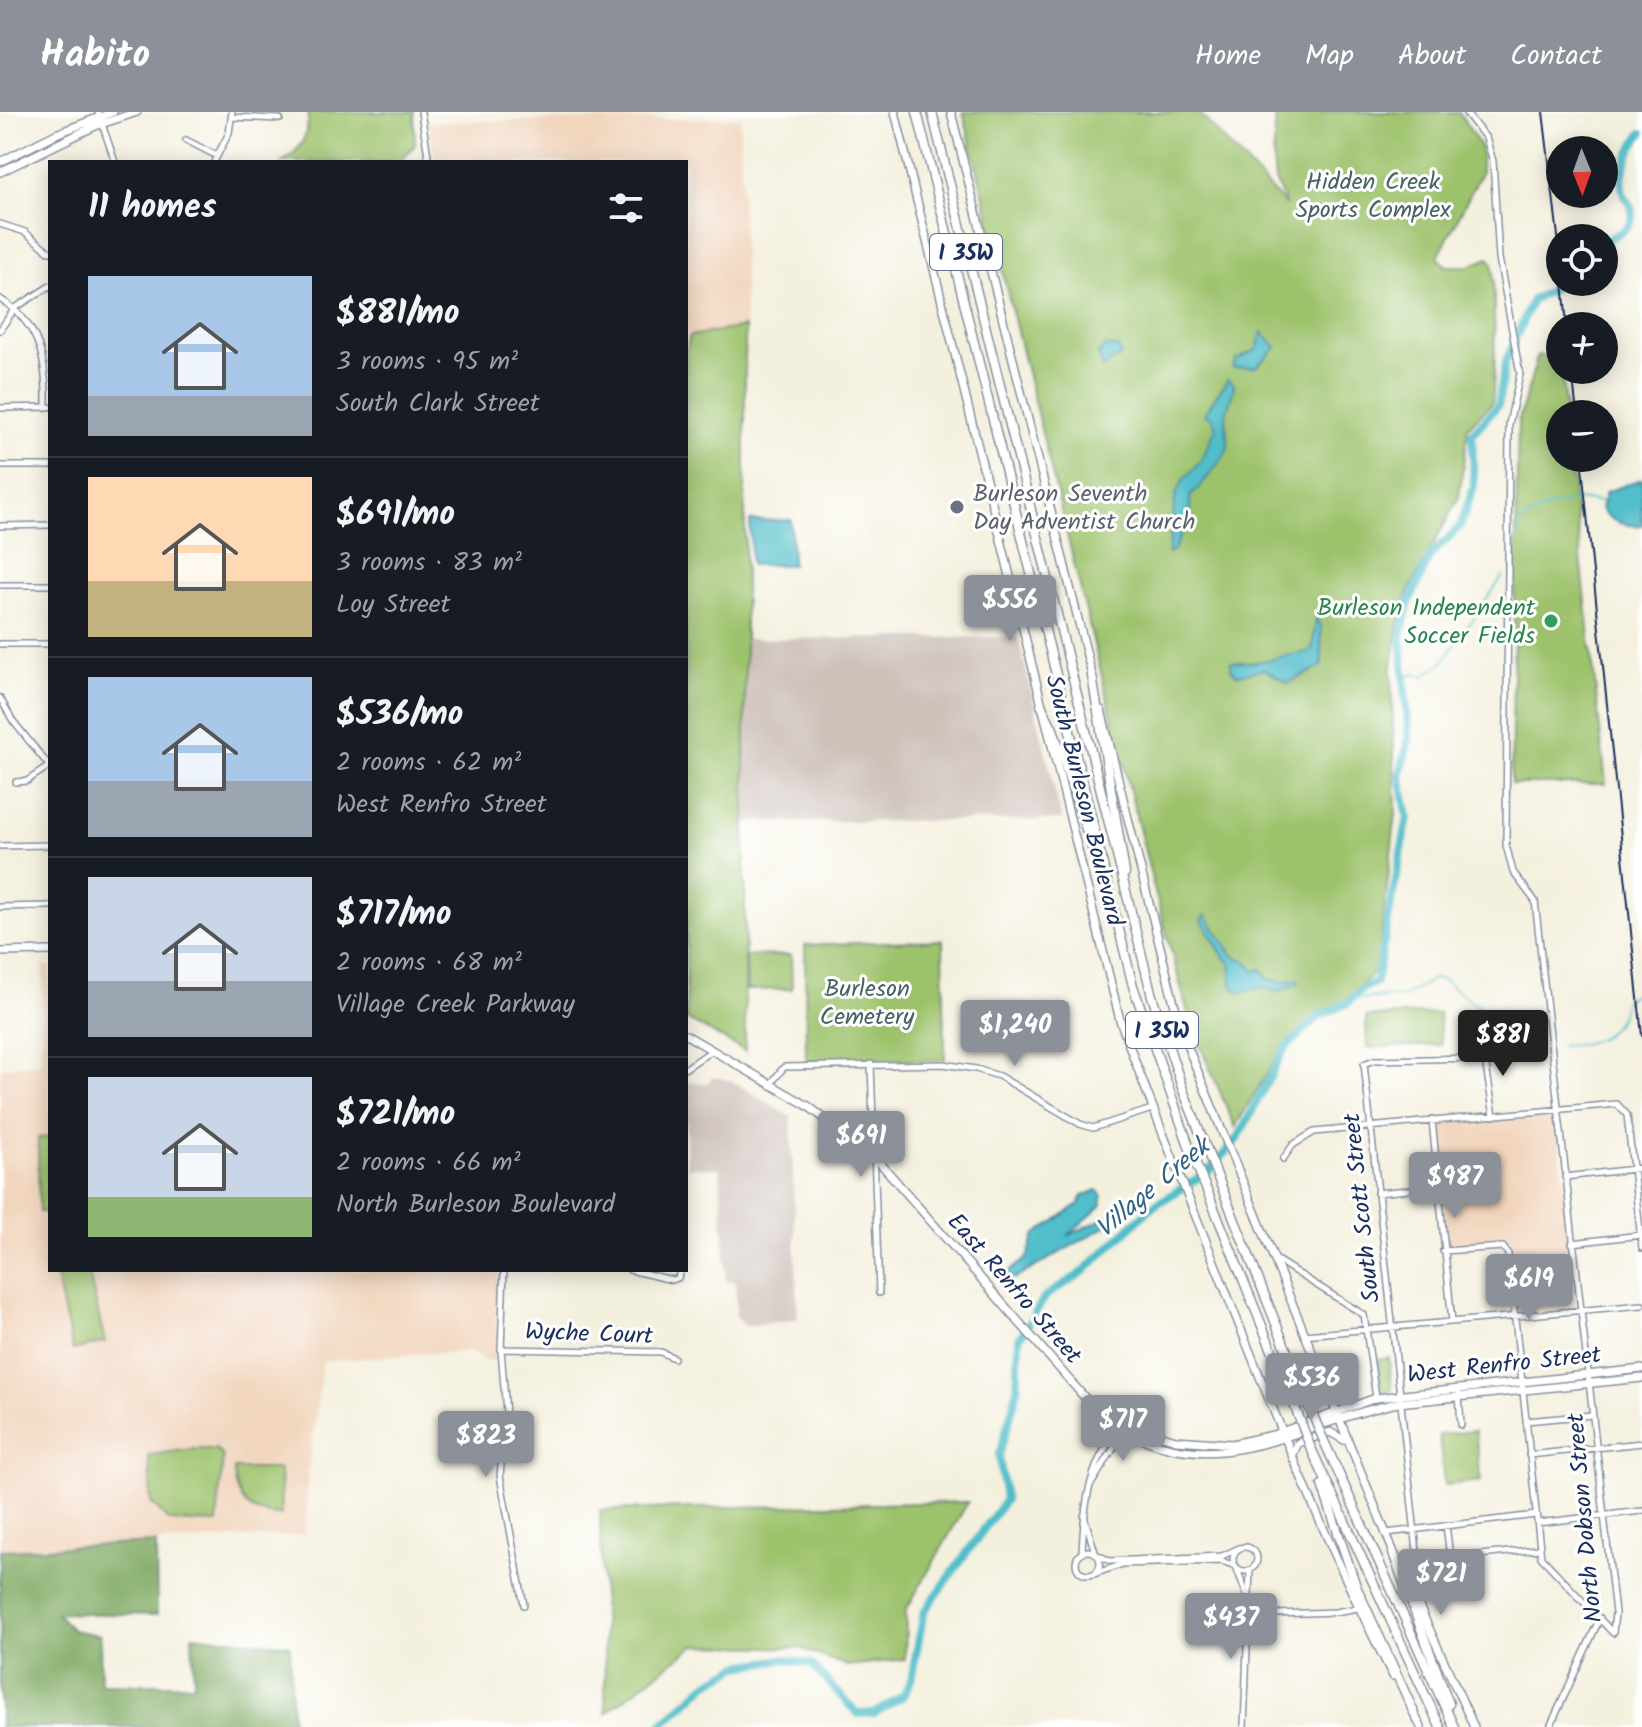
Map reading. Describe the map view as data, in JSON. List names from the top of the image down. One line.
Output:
{"streets":{"highway":["I 35W"],"main road":["South Burleson Boulevard","East Renfro Street","West Renfro Street"],"street":["South Scott Street","Wyche Court","North Dobson Street"]},"crossings":[["South Burleson Boulevard","East Renfro Street"],["South Burleson Boulevard","West Renfro Street"],["South Scott Street","West Renfro Street"],["East Renfro Street","West Renfro Street"],["West Renfro Street","North Dobson Street"]],"water":["Village Creek"],"parks":["Hidden Creek Sports Complex","Burleson Cemetery"],"places":["Burleson Seventh Day Adventist Church","Burleson Independent Soccer Fields"],"north":"bottom","page":{"header":"Habito","nav":["Home","Map","About","Contact"],"map_buttons":["+","−"],"heading":"11 homes","list":[{"name":"$881/mo","note":"3 rooms · 95 m² · South Clark Street"},{"name":"$691/mo","note":"3 rooms · 83 m² · Loy Street"},{"name":"$536/mo","note":"2 rooms · 62 m² · West Renfro Street"},{"name":"$717/mo","note":"2 rooms · 68 m² · Village Creek Parkway"},{"name":"$721/mo","note":"2 rooms · 66 m² · North Burleson Boulevard"}],"price":["$556","$1,240","$881","$691","$987","$619","$536","$717","$823","$721","$437"]}}
